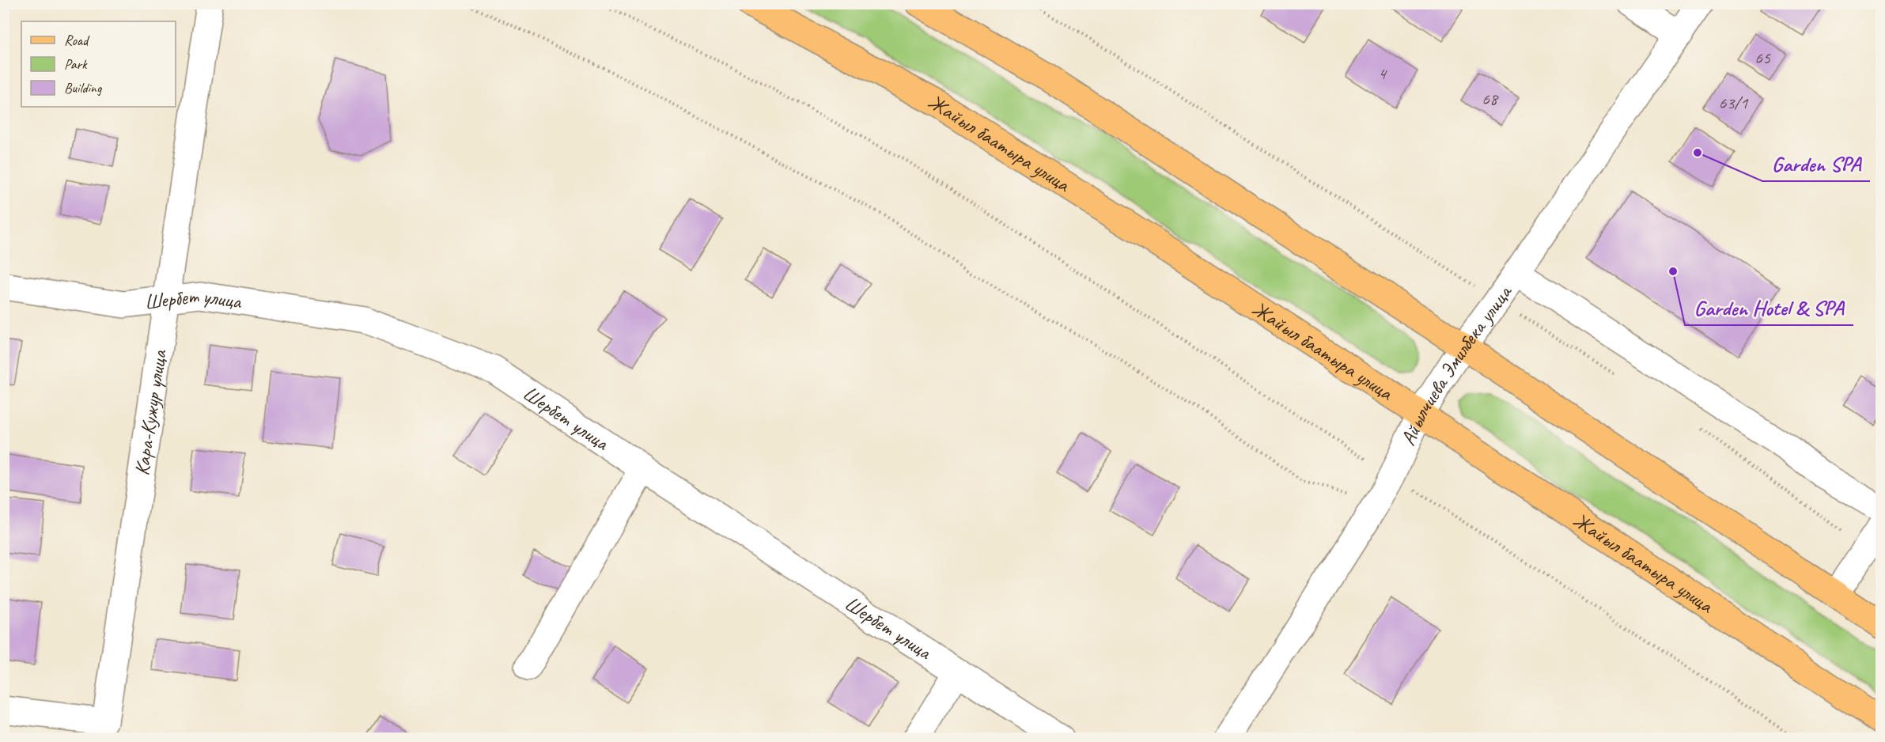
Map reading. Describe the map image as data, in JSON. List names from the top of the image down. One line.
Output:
{"streets":{"main road":["Жайыл баатыра улица"],"street":["Шербет улица","Айылчиева Эмилбека улица","Кара-Кужур улица"]},"crossings":[["Жайыл баатыра улица","Айылчиева Эмилбека улица"],["Шербет улица","Кара-Кужур улица"]],"places":["Garden SPA","Garden Hotel & SPA"],"house_numbers":["65","4","68","63/1"],"legend":["Road","Park","Building"]}
